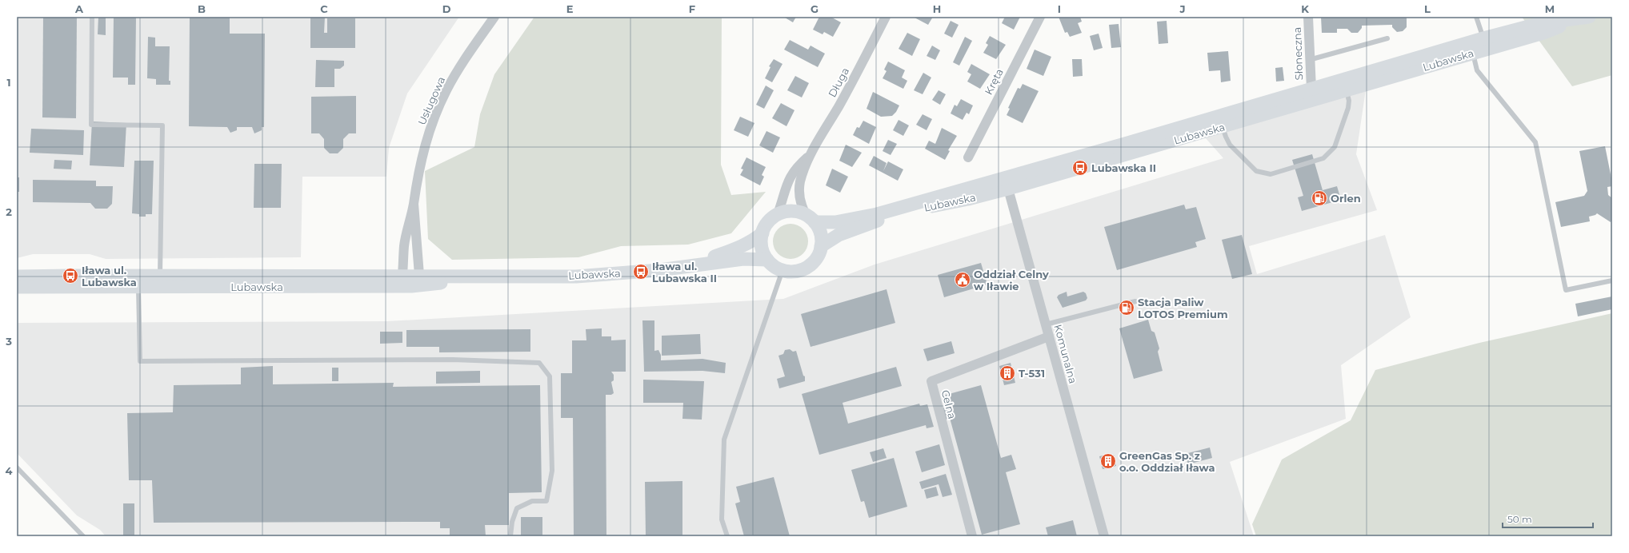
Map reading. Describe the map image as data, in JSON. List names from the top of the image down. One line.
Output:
{"streets":{"main road":["Lubawska"],"street":["Słoneczna","Kręta","Długa","Usługowa","Komunalna","Celna"]},"crossings":[["Słoneczna","Lubawska"],["Lubawska","Długa"],["Lubawska","Usługowa"],["Lubawska","Komunalna"],["Komunalna","Celna"]],"places":{"bus stop":["Lubawska II","Iława ul. Lubawska II","Iława ul. Lubawska"],"fuel station":["Orlen","Stacja Paliw LOTOS Premium"],"public building":["Oddział Celny w Iławie"],"building":["T-531","GreenGas Sp. z o.o. Oddział Iława"]},"scale_bar":"50 m","grid":{"columns":["A","B","C","D","E","F","G","H","I","J","K","L","M"],"rows":["1","2","3","4"]}}
